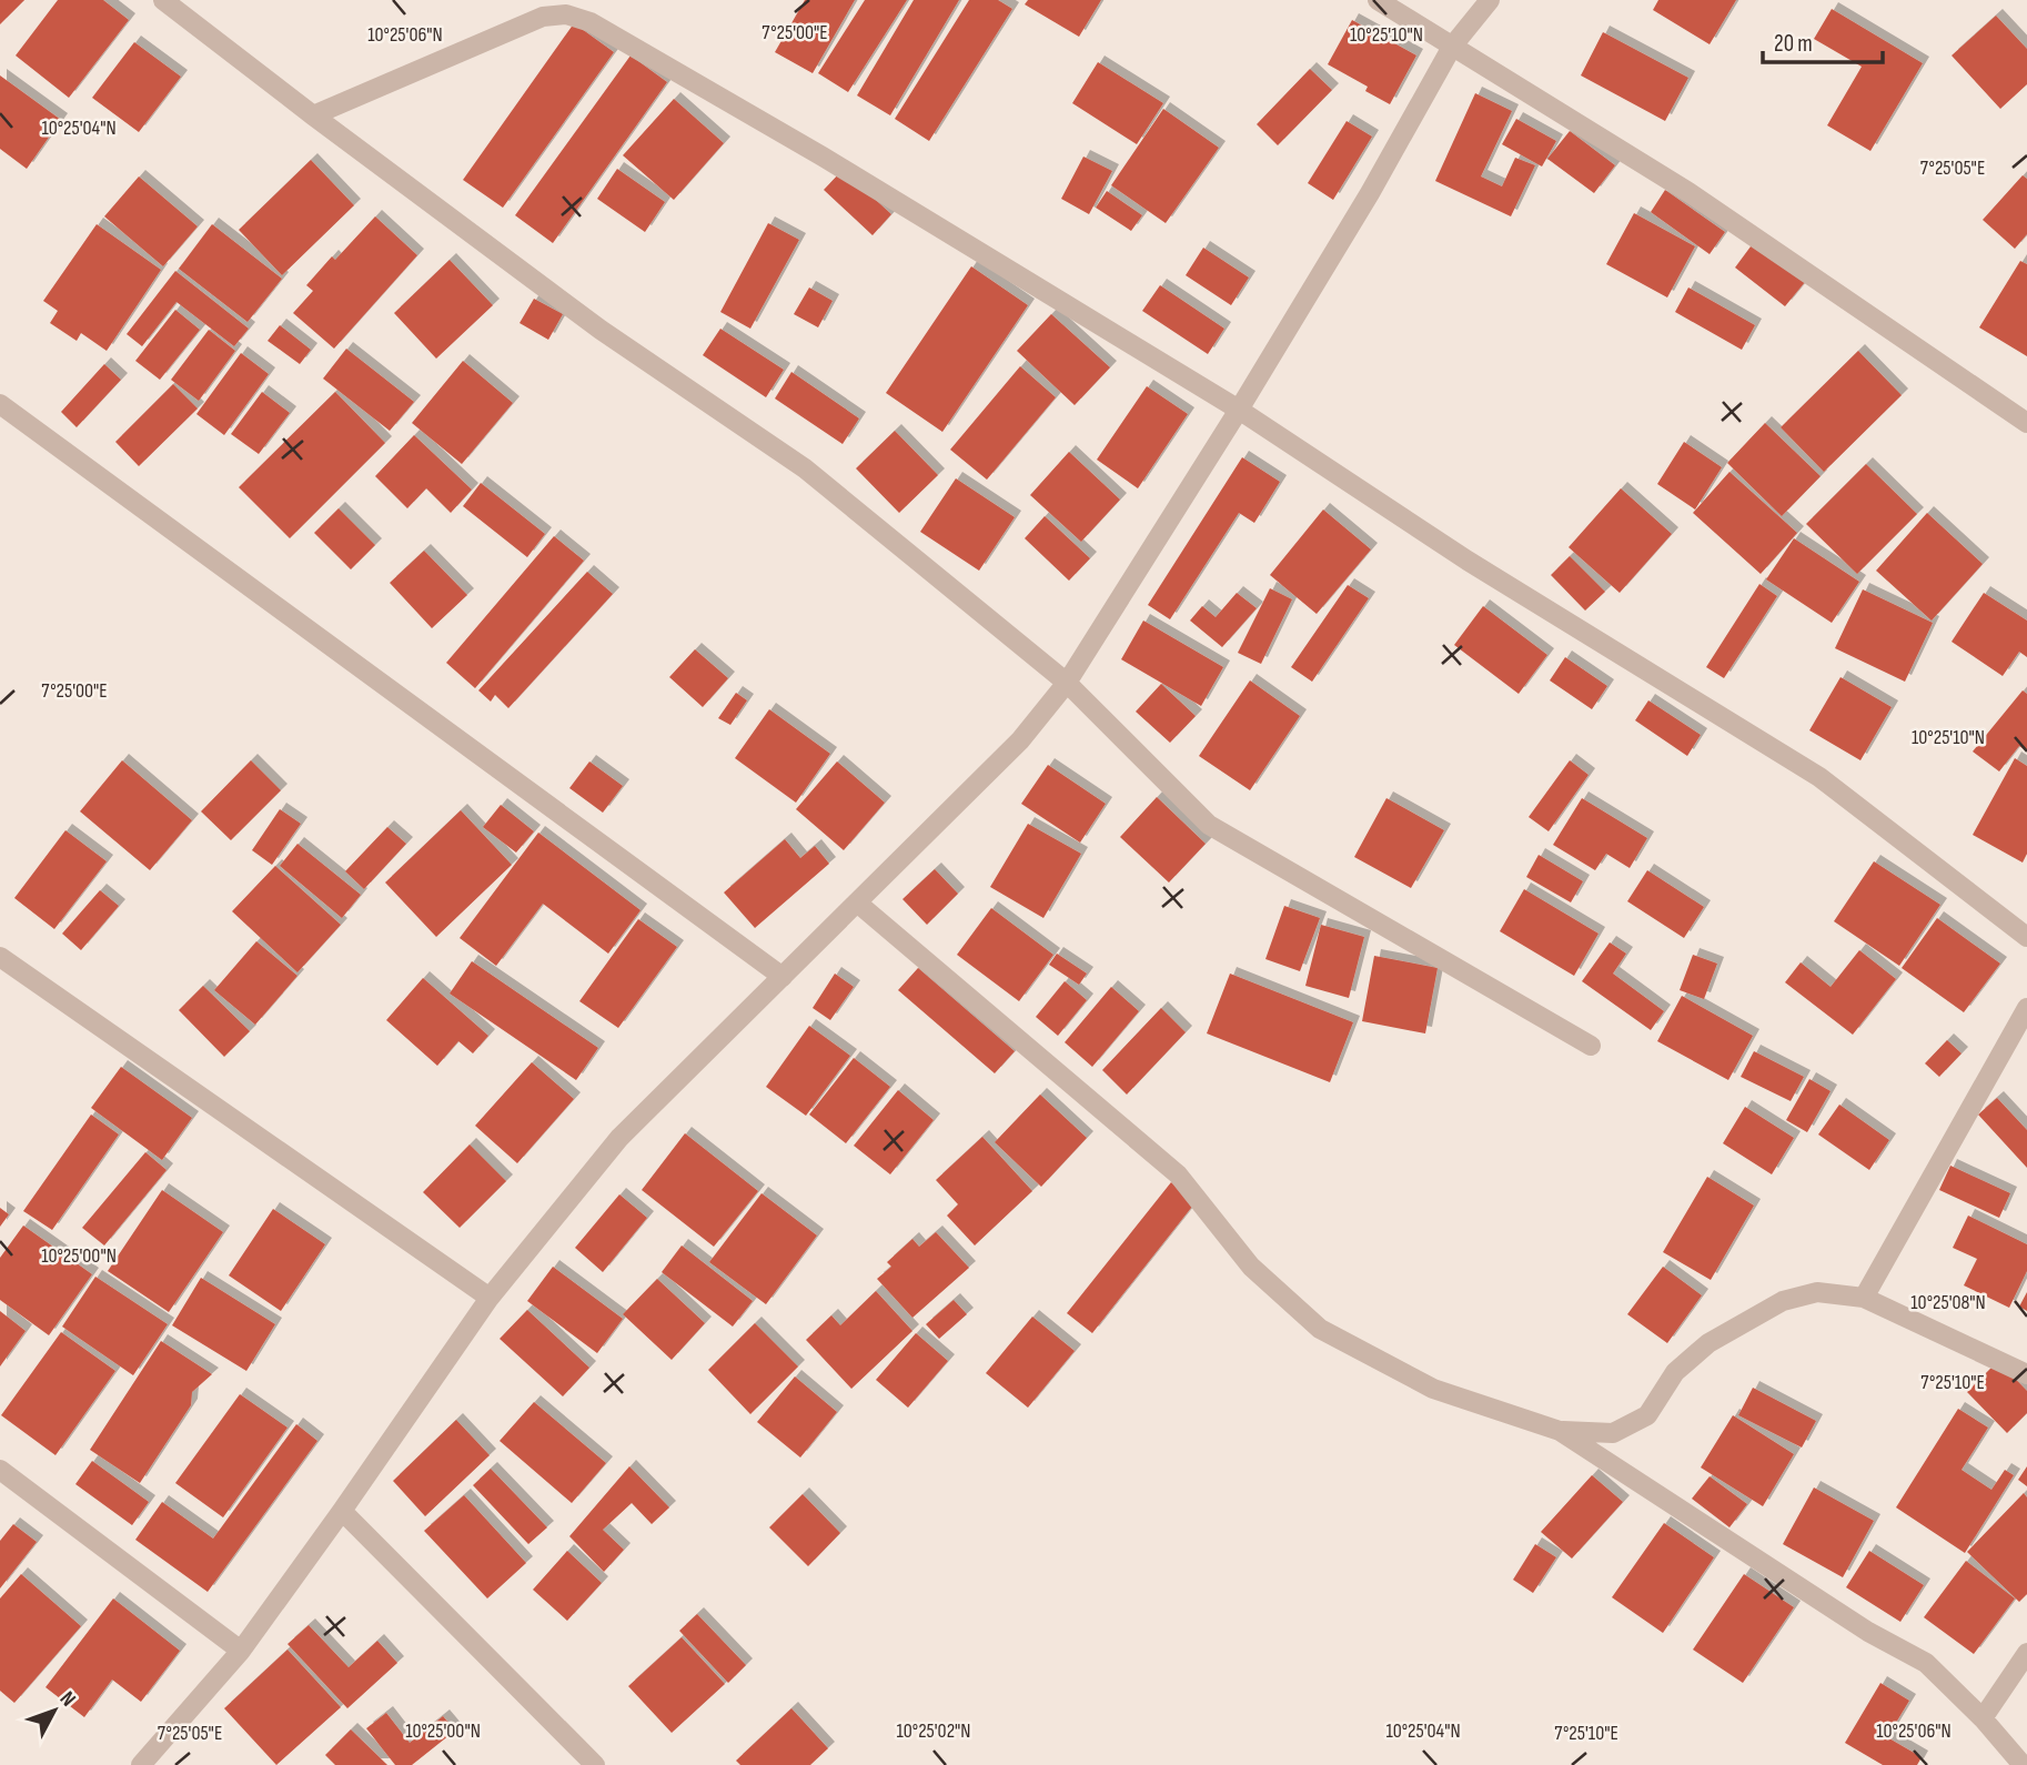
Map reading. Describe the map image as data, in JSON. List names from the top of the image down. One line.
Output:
{"scale_bar":"20 m","north":"top right","coordinates":["7°25'00\"E","10°25'10\"N","10°25'06\"N","10°25'04\"N","7°25'05\"E","10°25'00\"N","10°25'08\"N","7°25'10\"E","10°25'02\"N"]}
